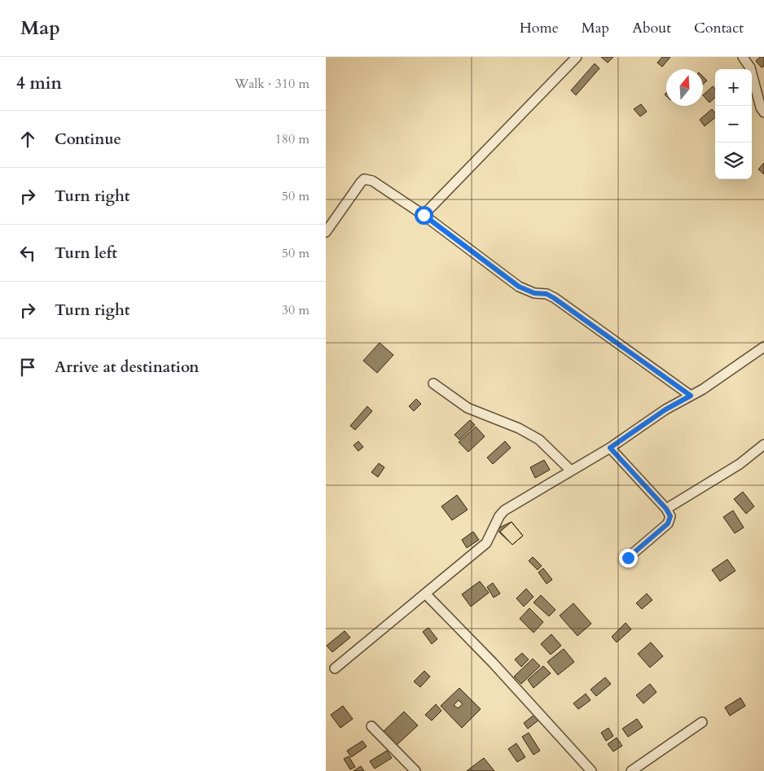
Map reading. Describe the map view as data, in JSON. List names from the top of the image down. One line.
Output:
{"north":"top","page":{"header":"Map","nav":["Home","Map","About","Contact"],"heading":["4 min","Walk · 310 m"],"map_buttons":["+","−"],"list":[["Continue","180 m"],["Turn right","50 m"],["Turn left","50 m"],["Turn right","30 m"],"Arrive at destination"]}}
